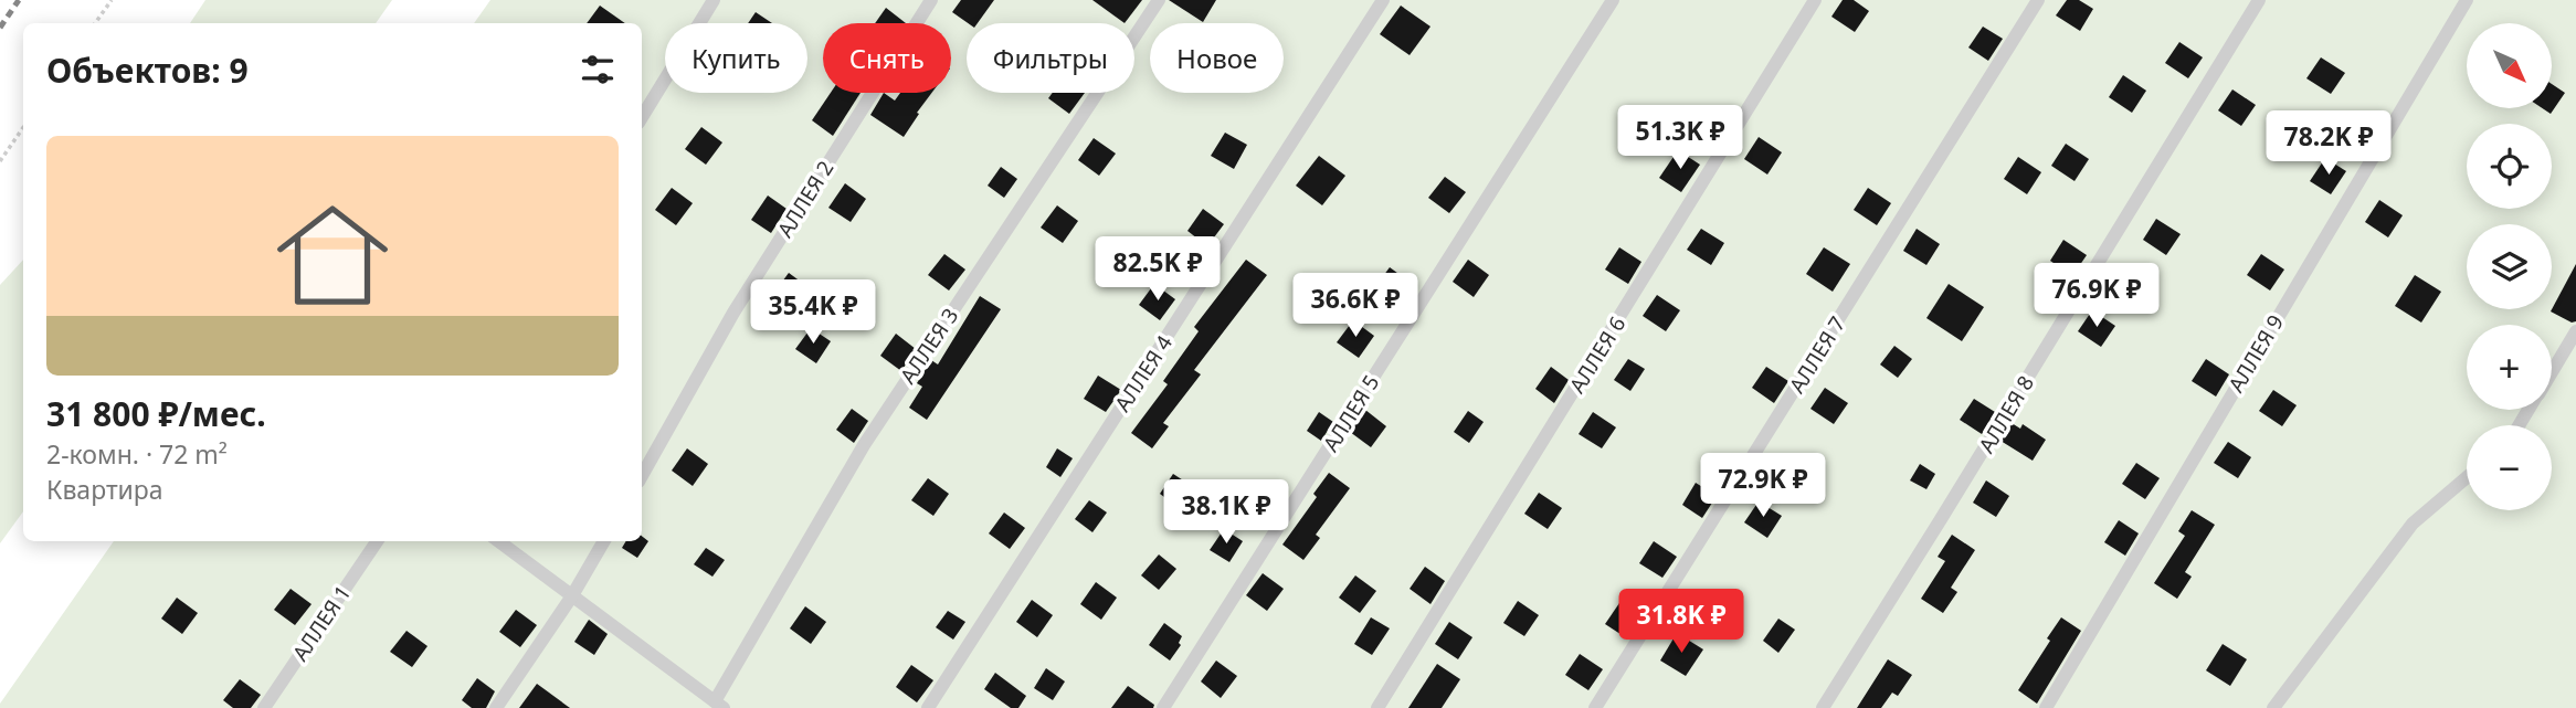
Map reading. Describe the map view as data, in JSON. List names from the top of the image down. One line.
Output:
{"streets":{"lane":["АЛЛЕЯ 2","АЛЛЕЯ 3","АЛЛЕЯ 9","АЛЛЕЯ 6","АЛЛЕЯ 7","АЛЛЕЯ 4","АЛЛЕЯ 5","АЛЛЕЯ 8","АЛЛЕЯ 1"]},"north":"bottom right","page":{"map_buttons":["+","−"],"chip":["Купить","Снять","Фильтры","Новое"],"heading":"Объектов: 9","price":["51.3K ₽","78.2K ₽","82.5K ₽","76.9K ₽","36.6K ₽","35.4K ₽","72.9K ₽","38.1K ₽","31.8K ₽"],"list":[{"name":"31 800 ₽/мес.","note":"2-комн. · 72 m² · Квартира"}]}}
